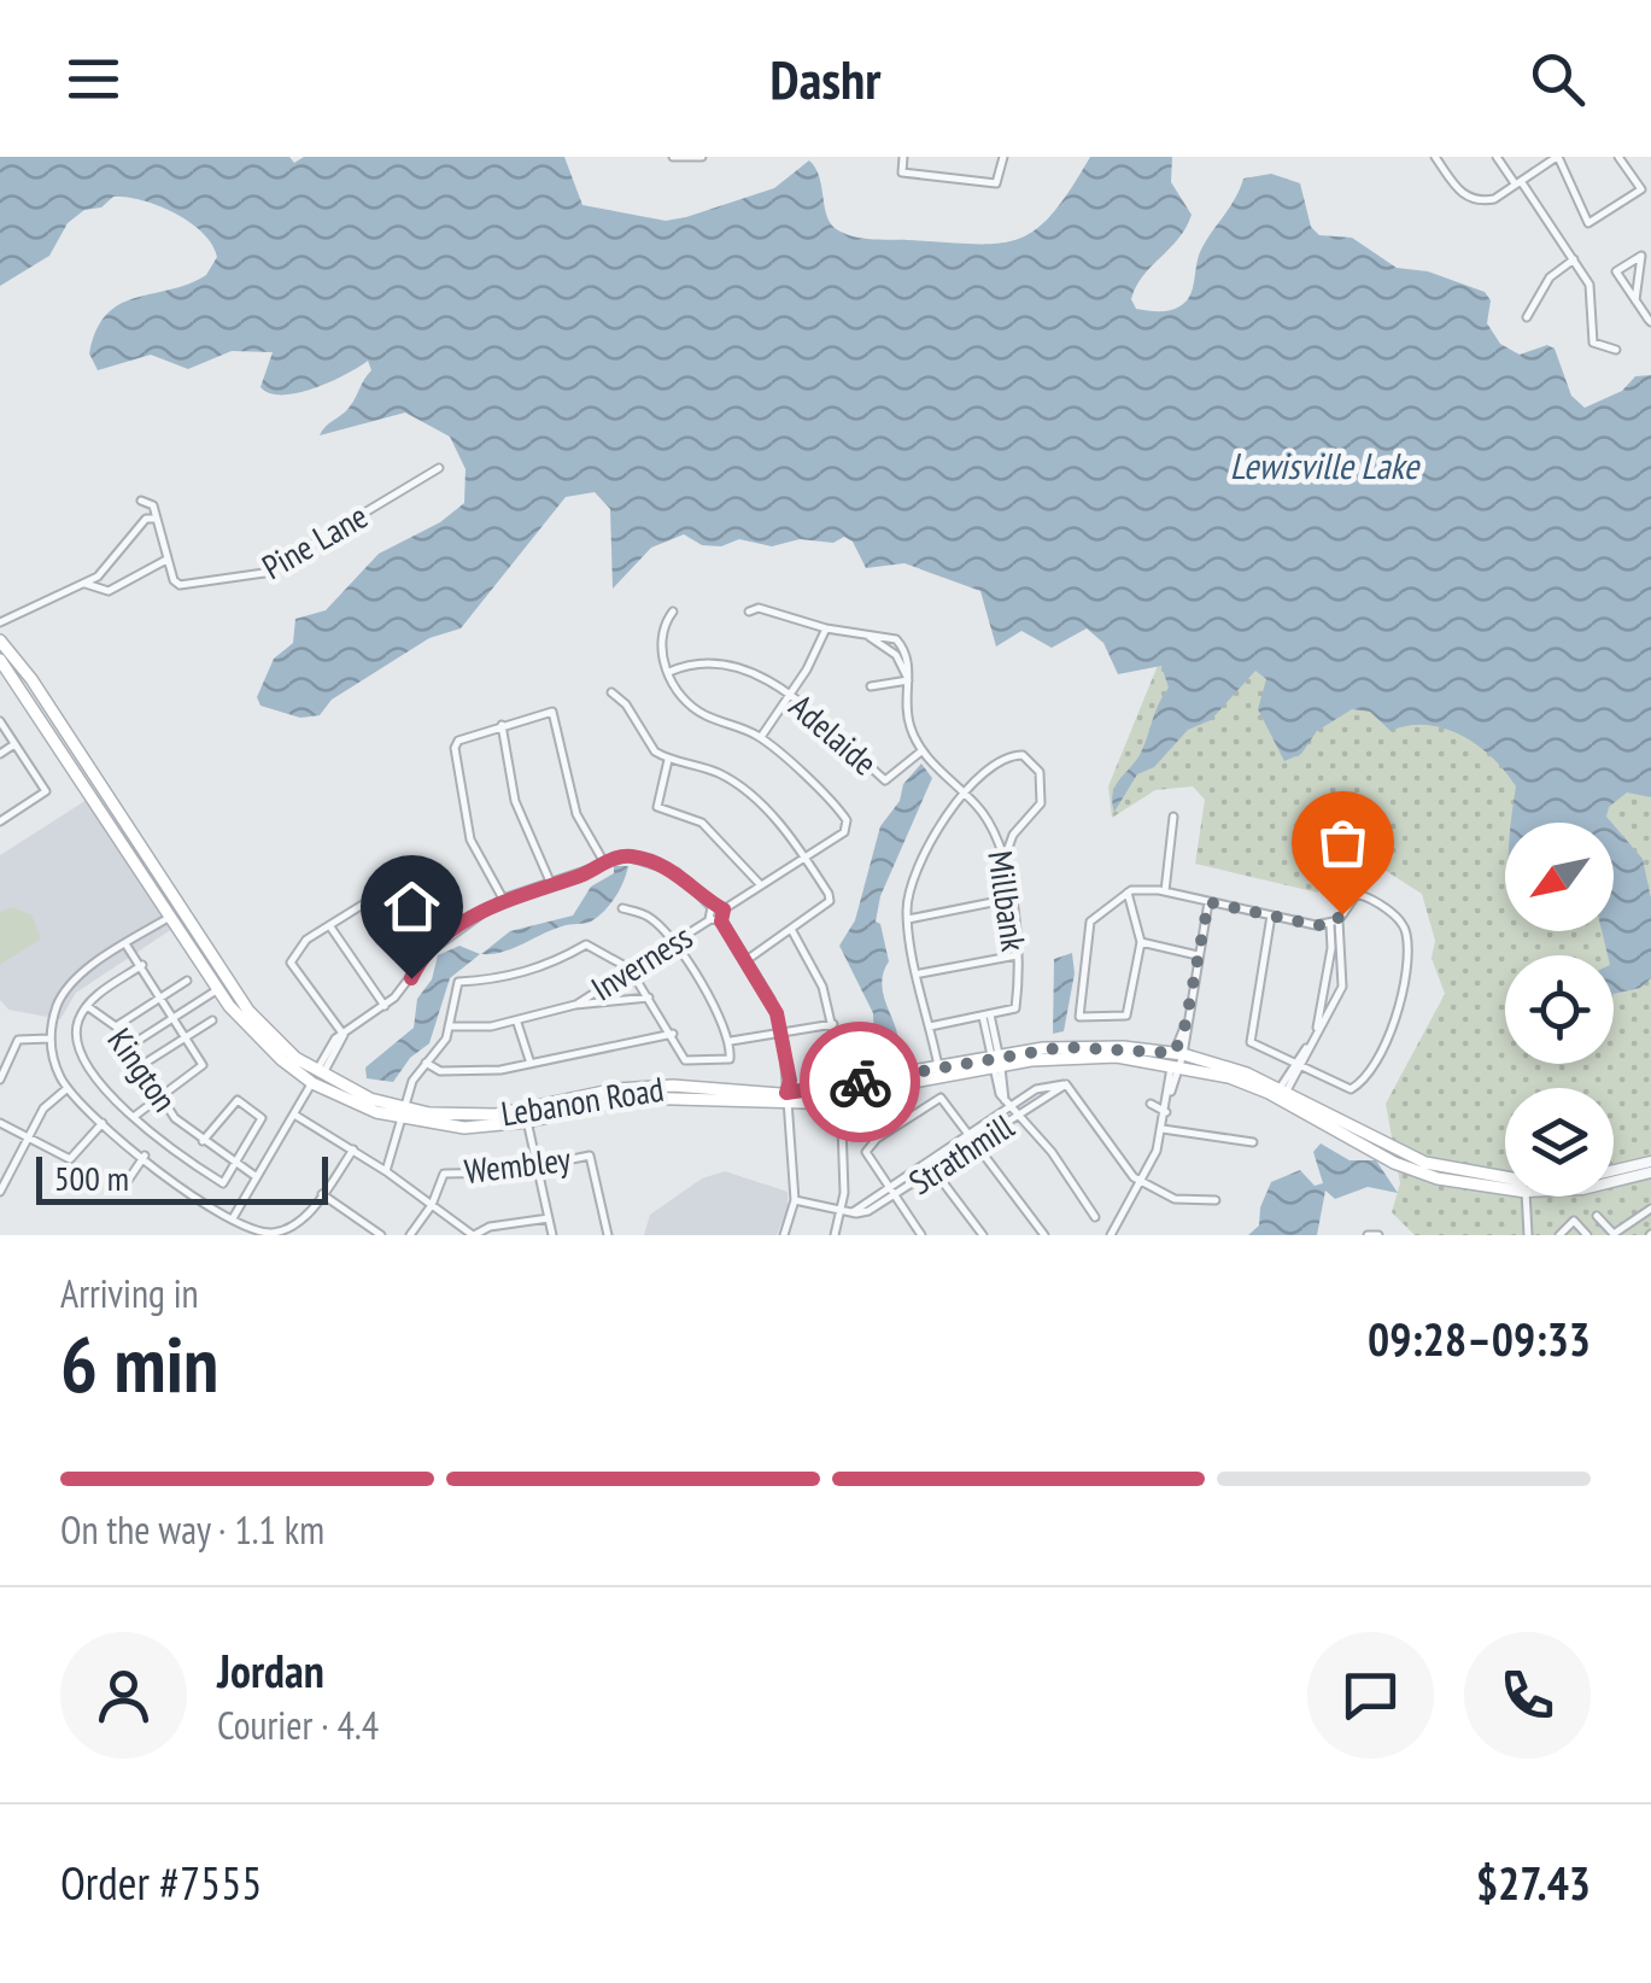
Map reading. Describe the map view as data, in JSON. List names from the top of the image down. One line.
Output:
{"streets":{"main road":["Lebanon Road"],"street":["Pine Lane","Adelaide","Millbank","Inverness","Kington","Strathmill","Wembley"]},"crossings":[["Adelaide","Millbank"]],"water":["Lewisville Lake"],"scale_bar":"500 m","north":"bottom left","page":{"header":"Dashr","scale":"500 m","heading":["6 min","Arriving in","09:28–09:33"],"panel":["Jordan","Courier · 4.4","Order #7555","$27.43"],"bar":"On the way · 1.1 km"}}
